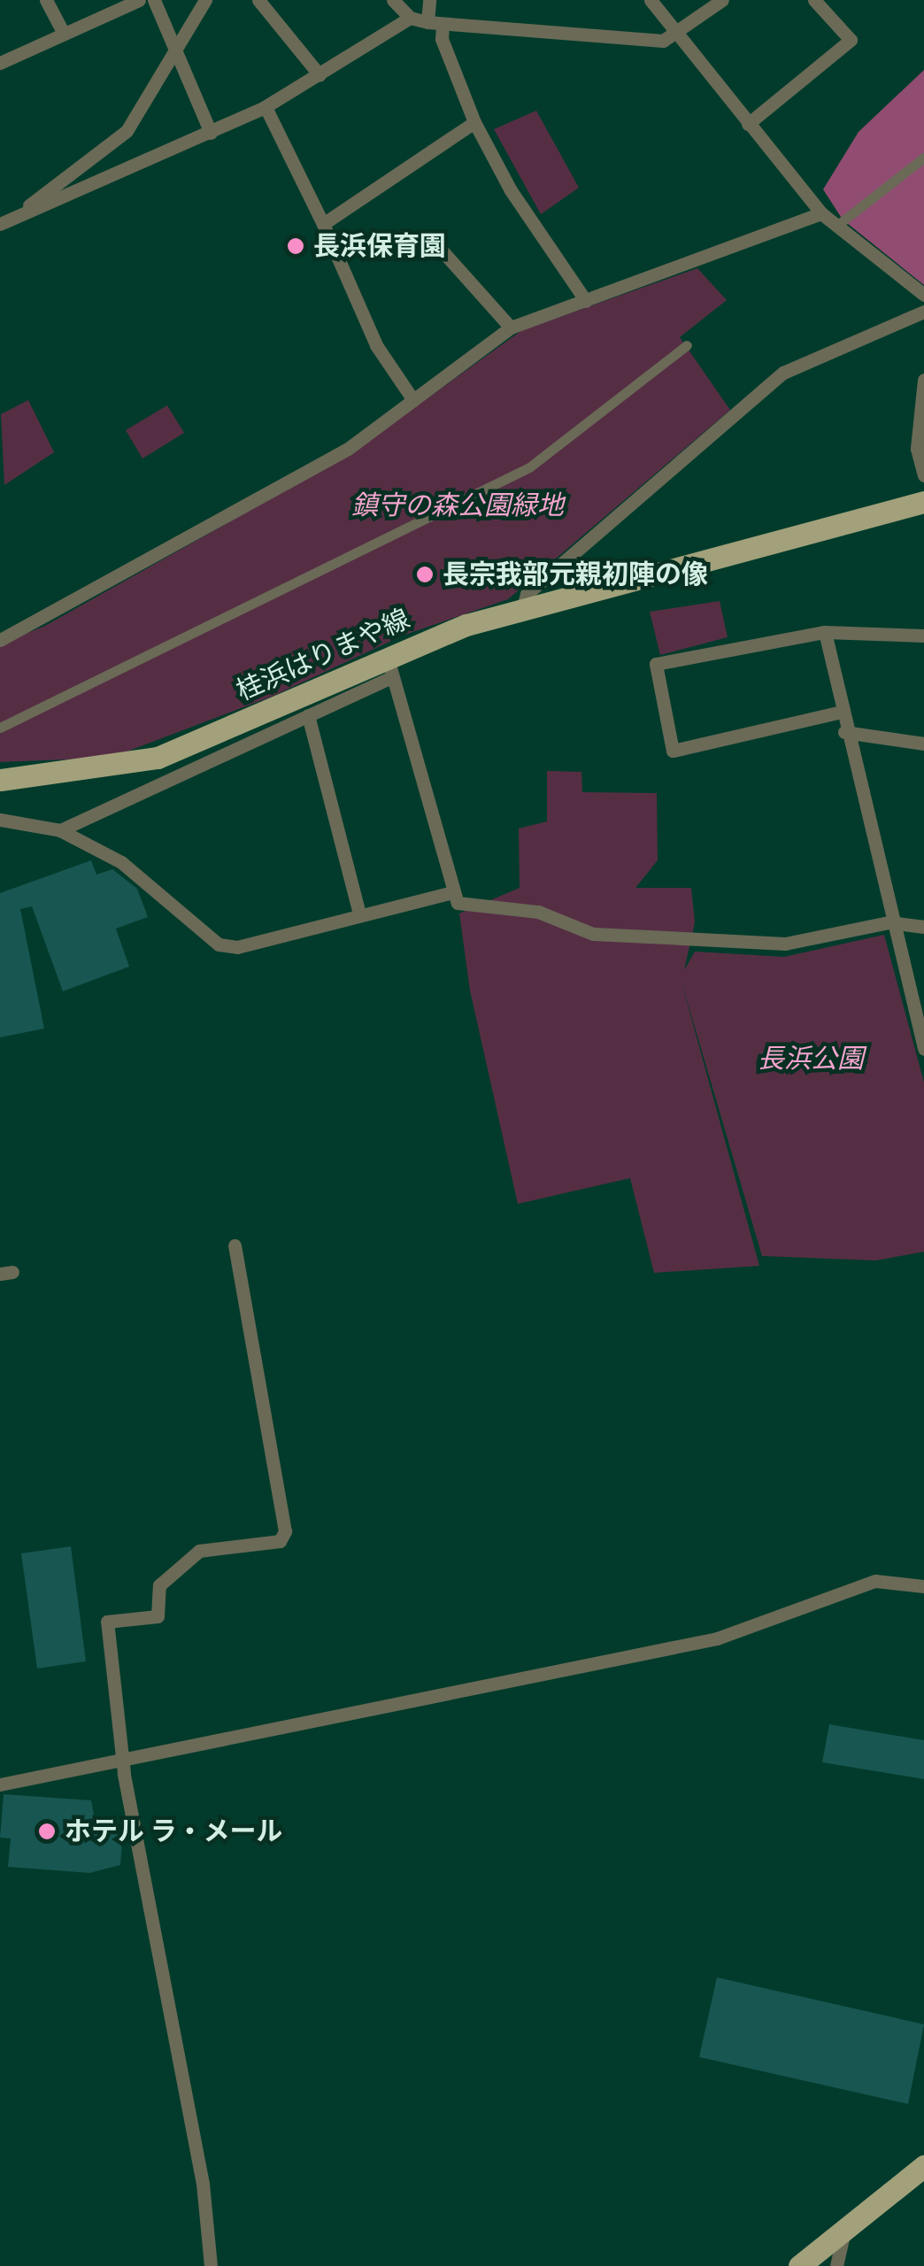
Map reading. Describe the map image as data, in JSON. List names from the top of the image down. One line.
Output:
{"streets":{"main road":["桂浜はりまや線"]},"parks":["鎮守の森公園緑地","長浜公園"],"places":["長浜保育園","長宗我部元親初陣の像","ホテル ラ・メール"]}
